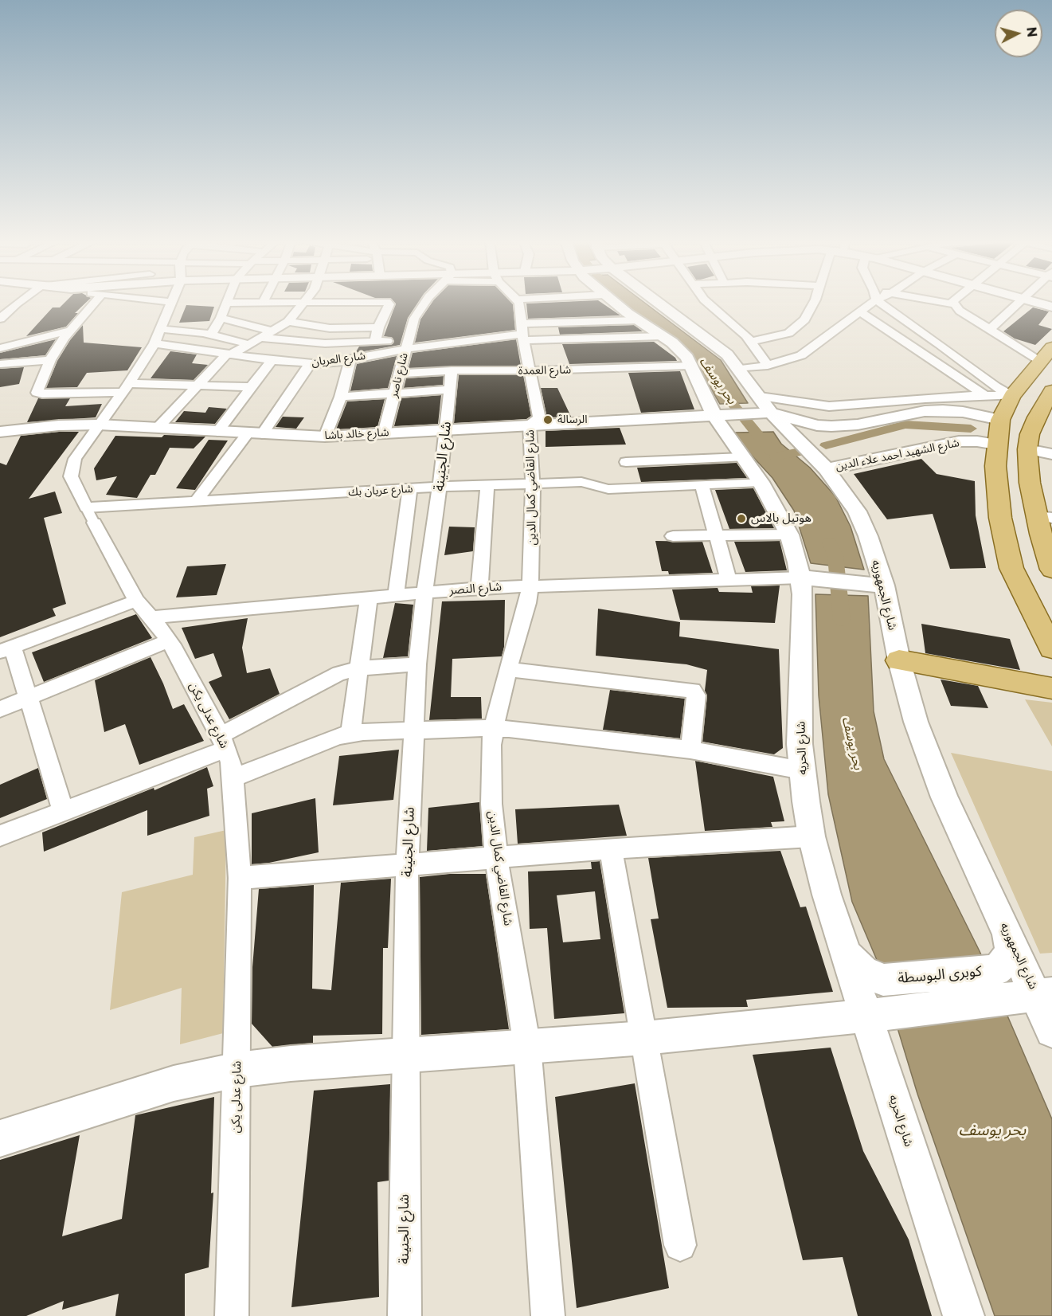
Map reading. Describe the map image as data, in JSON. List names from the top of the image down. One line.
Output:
{"streets":{"street":["شارع العريان","شارع العمدة","شارع ناصر","شارع خالد باشا","شارع الشهيد احمد علاء الدين","شارع الجنينة","شارع القاضي كمال الدين","شارع عريان بك","شارع النصر","شارع الجمهوريه","شارع عدلى يكن","شارع الحريه","كوبرى البوسطة"]},"crossings":[["شارع العريان","شارع ناصر"],["شارع العريان","شارع القاضي كمال الدين"],["شارع العريان","شارع عدلى يكن"],["شارع العمدة","شارع ناصر"],["شارع العمدة","شارع الجنينة"],["شارع العمدة","شارع القاضي كمال الدين"],["شارع العمدة","شارع الحريه"],["شارع ناصر","شارع خالد باشا"],["شارع خالد باشا","شارع الجنينة"],["شارع خالد باشا","شارع القاضي كمال الدين"],["شارع خالد باشا","شارع الجمهوريه"],["شارع خالد باشا","شارع عدلى يكن"],["شارع خالد باشا","شارع الحريه"],["شارع الشهيد احمد علاء الدين","شارع الجمهوريه"],["شارع الجنينة","شارع عريان بك"],["شارع الجنينة","شارع النصر"],["شارع القاضي كمال الدين","شارع عريان بك"],["شارع القاضي كمال الدين","شارع النصر"],["شارع عريان بك","شارع عدلى يكن"],["شارع عريان بك","شارع الحريه"],["شارع النصر","شارع عدلى يكن"],["شارع النصر","شارع الحريه"],["شارع الجمهوريه","كوبرى البوسطة"],["شارع الحريه","كوبرى البوسطة"]],"water":["بحر يوسف"],"places":["الرسالة","هوتيل بالاس"],"north":"right"}
